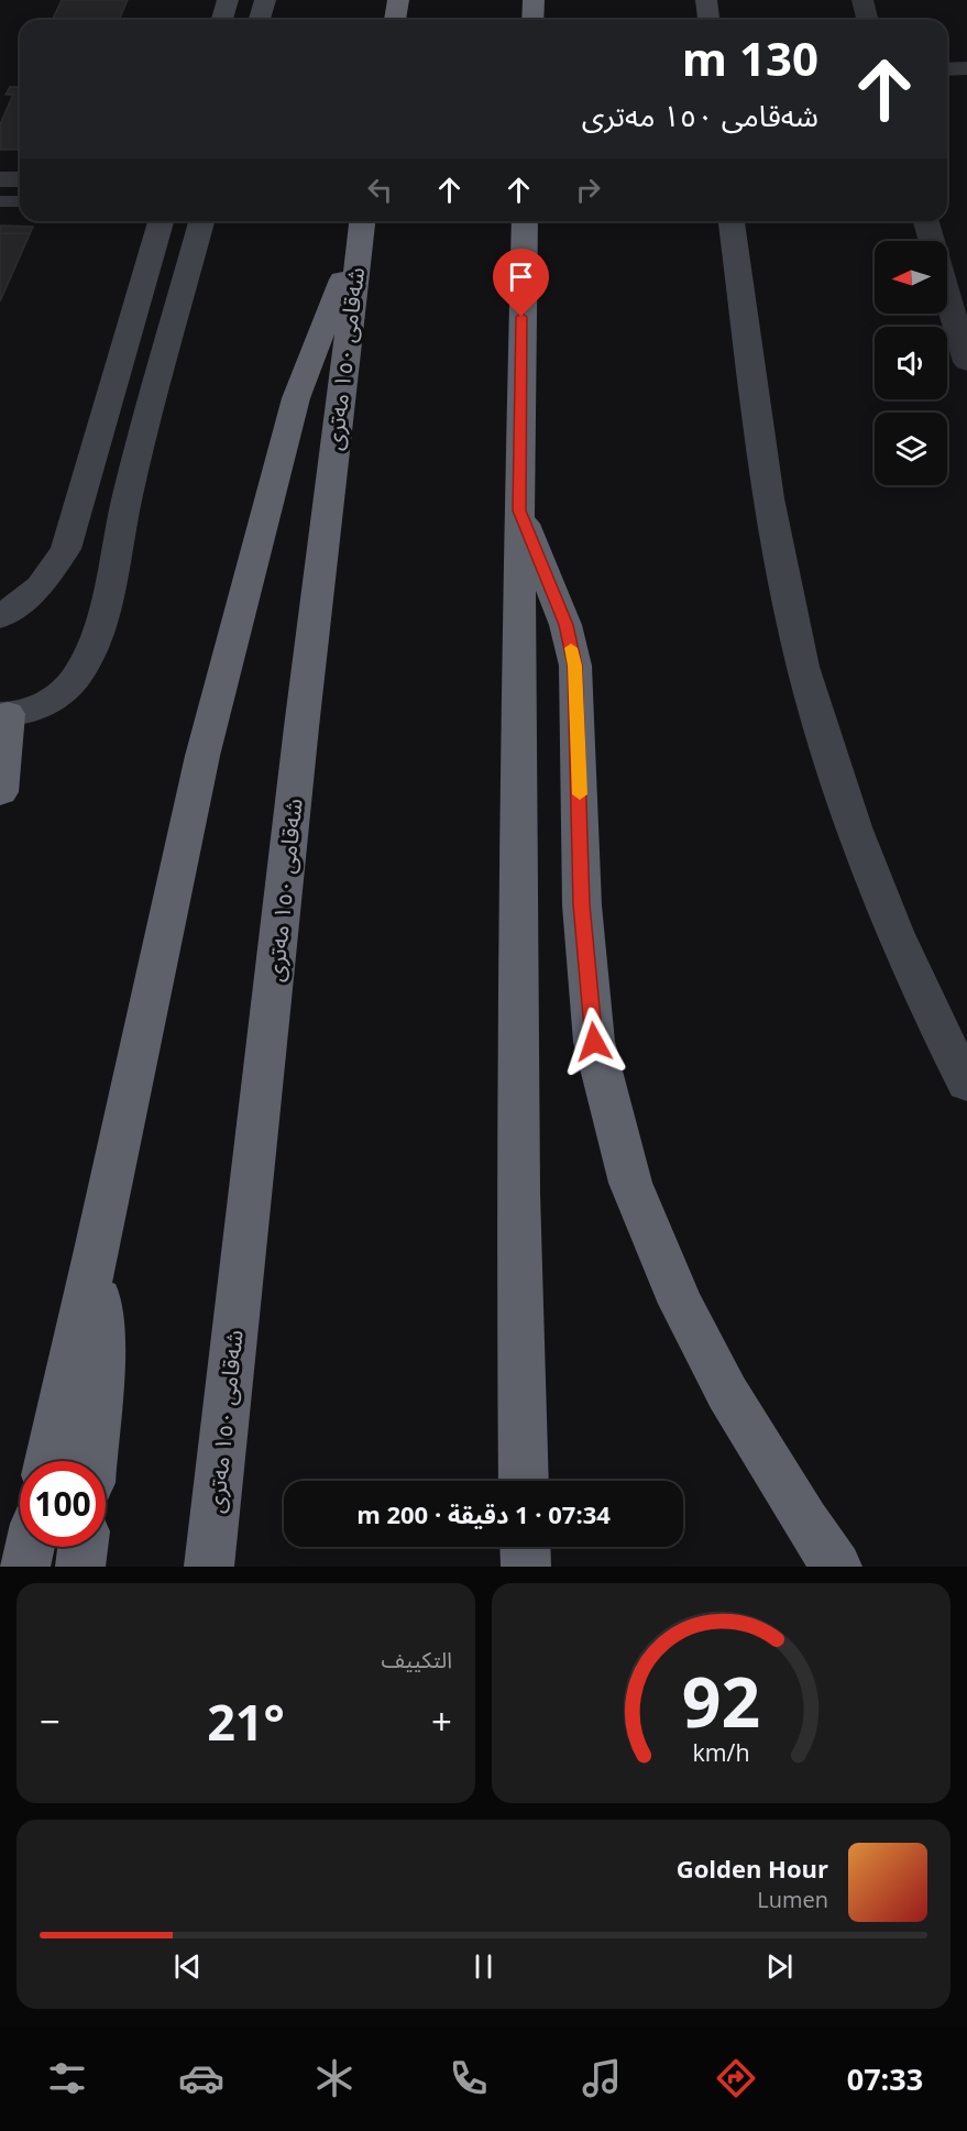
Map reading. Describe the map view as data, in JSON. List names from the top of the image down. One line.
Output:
{"streets":{"highway":["شەقامی ١٥٠ مەتری"]},"north":"left","page":{"turn":["130 m","شەقامی ١٥٠ مەتری"],"limit":"100","trip":"07:34 · 1 دقيقة · 200 m","tile":"التكييف","heat":["−","21°","+"],"song":["Golden Hour","Lumen"],"tabs":"07:33","gauge":["92","km/h"]}}
